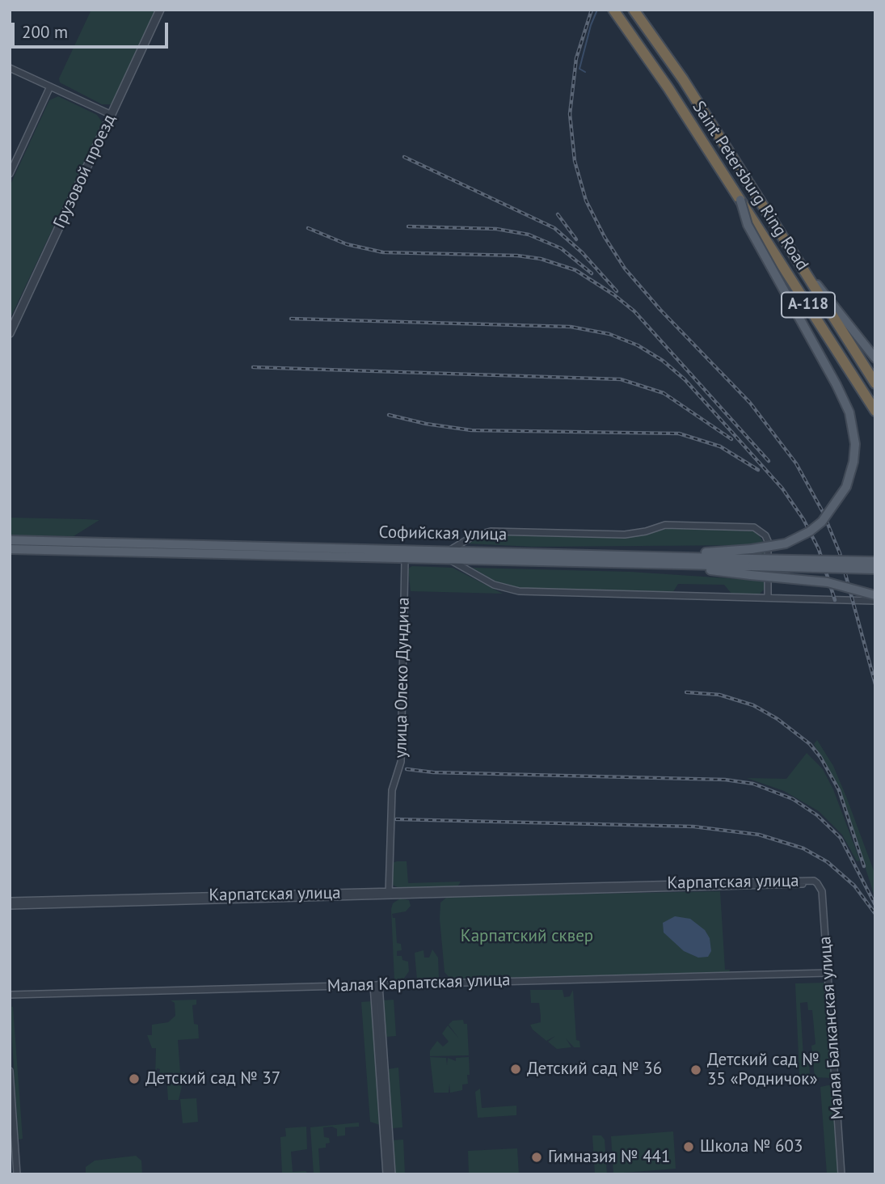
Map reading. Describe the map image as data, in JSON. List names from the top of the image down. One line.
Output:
{"streets":{"highway":["Saint Petersburg Ring Road","А-118"],"main road":["Софийская улица"],"street":["Грузовой проезд","улица Олеко Дундича","Карпатская улица","Малая Карпатская улица","Малая Балканская улица"]},"crossings":[["Софийская улица","улица Олеко Дундича"],["улица Олеко Дундича","Карпатская улица"],["Карпатская улица","Малая Балканская улица"],["Малая Карпатская улица","Малая Балканская улица"]],"parks":["Карпатский сквер"],"places":["Детский сад № 36","Детский сад № 35 «Родничок»","Детский сад № 37","Школа № 603","Гимназия № 441"],"scale_bar":"200 m"}
